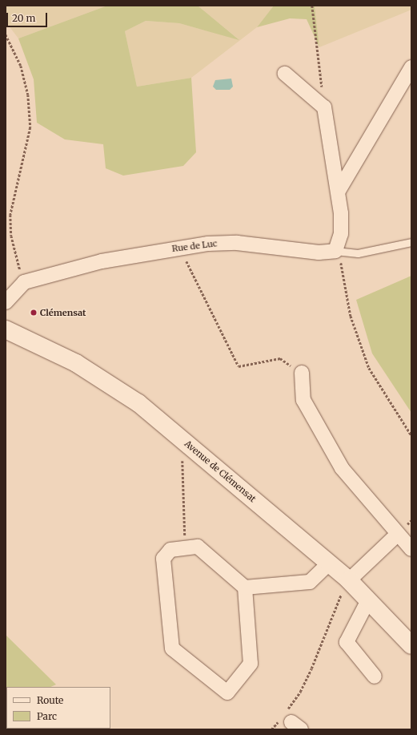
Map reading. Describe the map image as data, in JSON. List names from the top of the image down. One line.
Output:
{"streets":{"main road":["Avenue de Clémensat"],"street":["Rue de Luc"]},"places":["Clémensat"],"legend":["Route","Parc"],"scale_bar":"20 m"}
